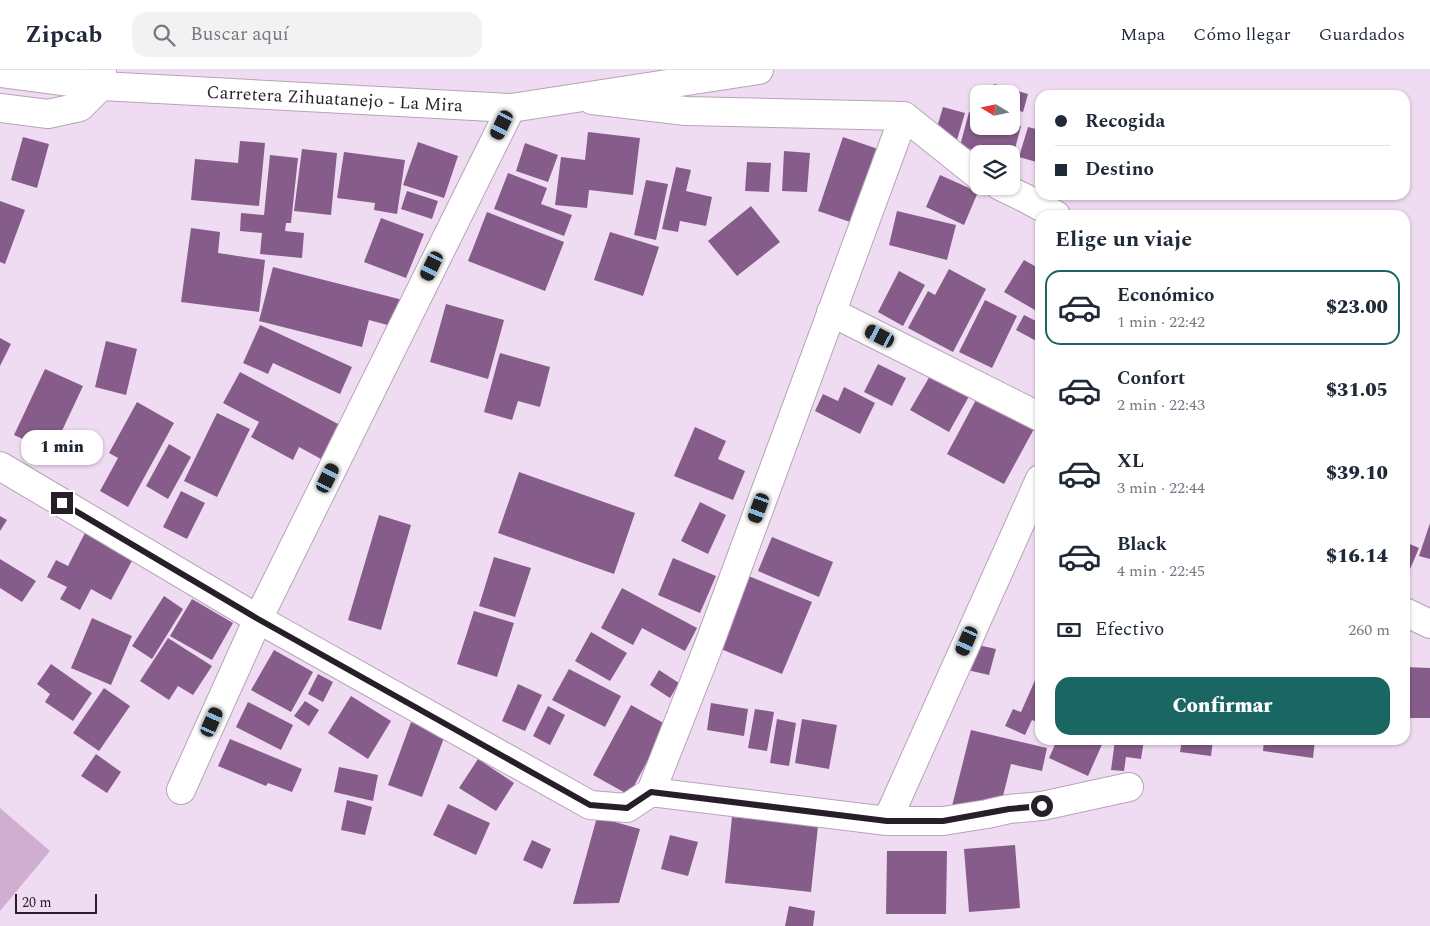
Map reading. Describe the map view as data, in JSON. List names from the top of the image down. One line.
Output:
{"streets":{"main road":["Carretera Zihuatanejo - La Mira"]},"scale_bar":"20 m","north":"left","page":{"header":"Zipcab","search":"Buscar aquí","nav":["Mapa","Cómo llegar","Guardados"],"banner":["Recogida","Destino"],"heading":"Elige un viaje","list":[{"name":"Económico","note":"1 min · 22:42","value":"$23.00"},{"name":"Confort","note":"2 min · 22:43","value":"$31.05"},{"name":"XL","note":"3 min · 22:44","value":"$39.10"},{"name":"Black","note":"4 min · 22:45","value":"$16.14"}],"bubble":"1 min","pay":["Efectivo","260 m"],"buttons":"Confirmar","scale":"20 m"}}
